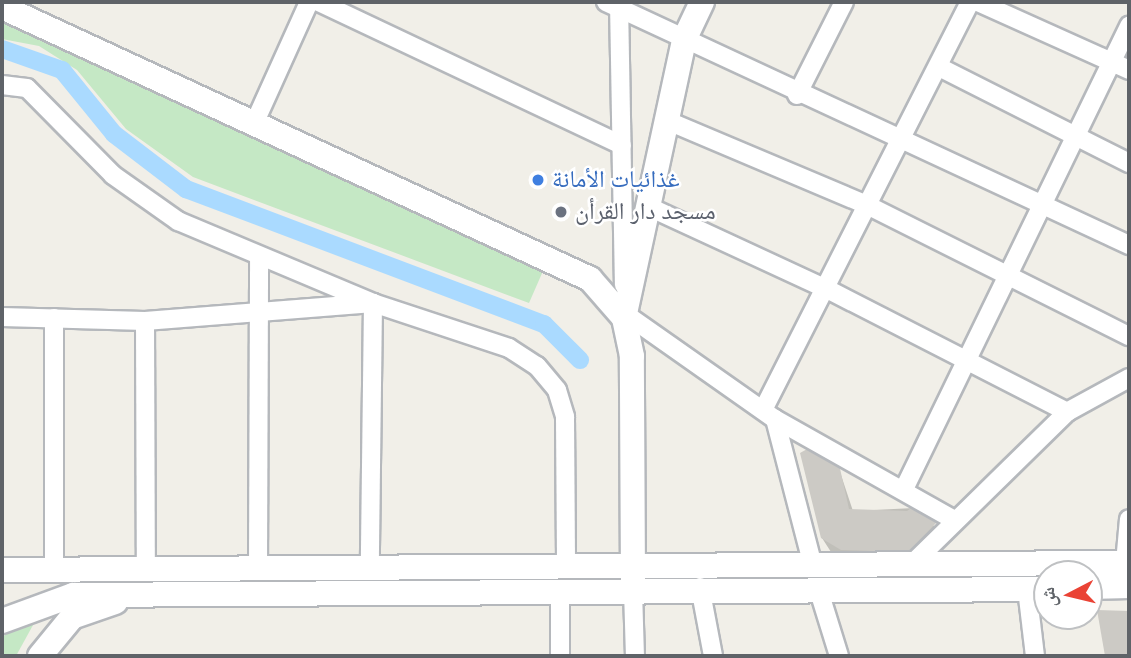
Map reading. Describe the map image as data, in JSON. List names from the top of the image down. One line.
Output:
{"places":["غذائيات الأمانة","مسجد دار القرأن"],"north":"left"}
